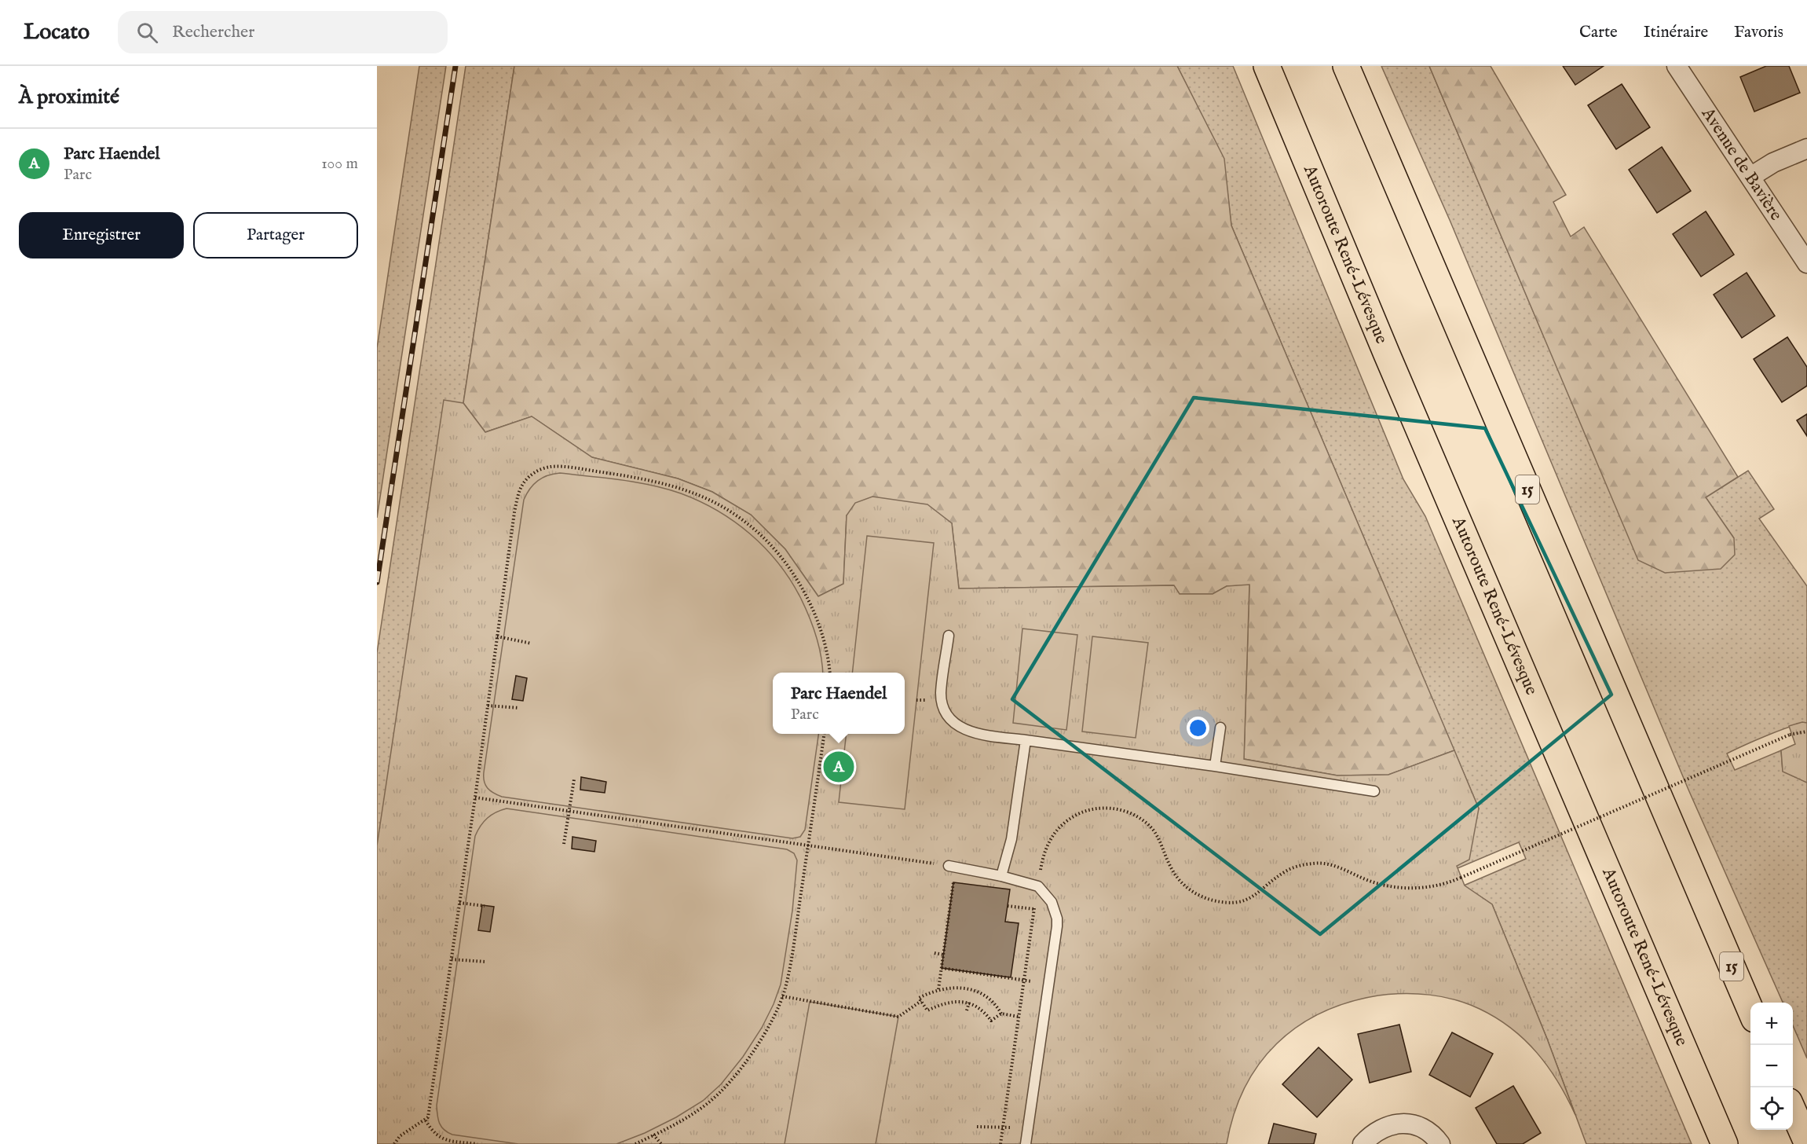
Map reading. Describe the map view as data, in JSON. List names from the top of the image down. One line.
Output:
{"streets":{"highway":["Autoroute René-Lévesque","15"],"street":["Avenue de Bavière"]},"page":{"header":"Locato","search":"Rechercher","nav":["Carte","Itinéraire","Favoris"],"heading":"À proximité","list":[{"mark":"A","name":"Parc Haendel","note":"Parc","value":"100 m"}],"buttons":["Enregistrer","Partager"],"popup":["Parc Haendel","Parc"],"pins":"A","map_buttons":["+","−"]}}
